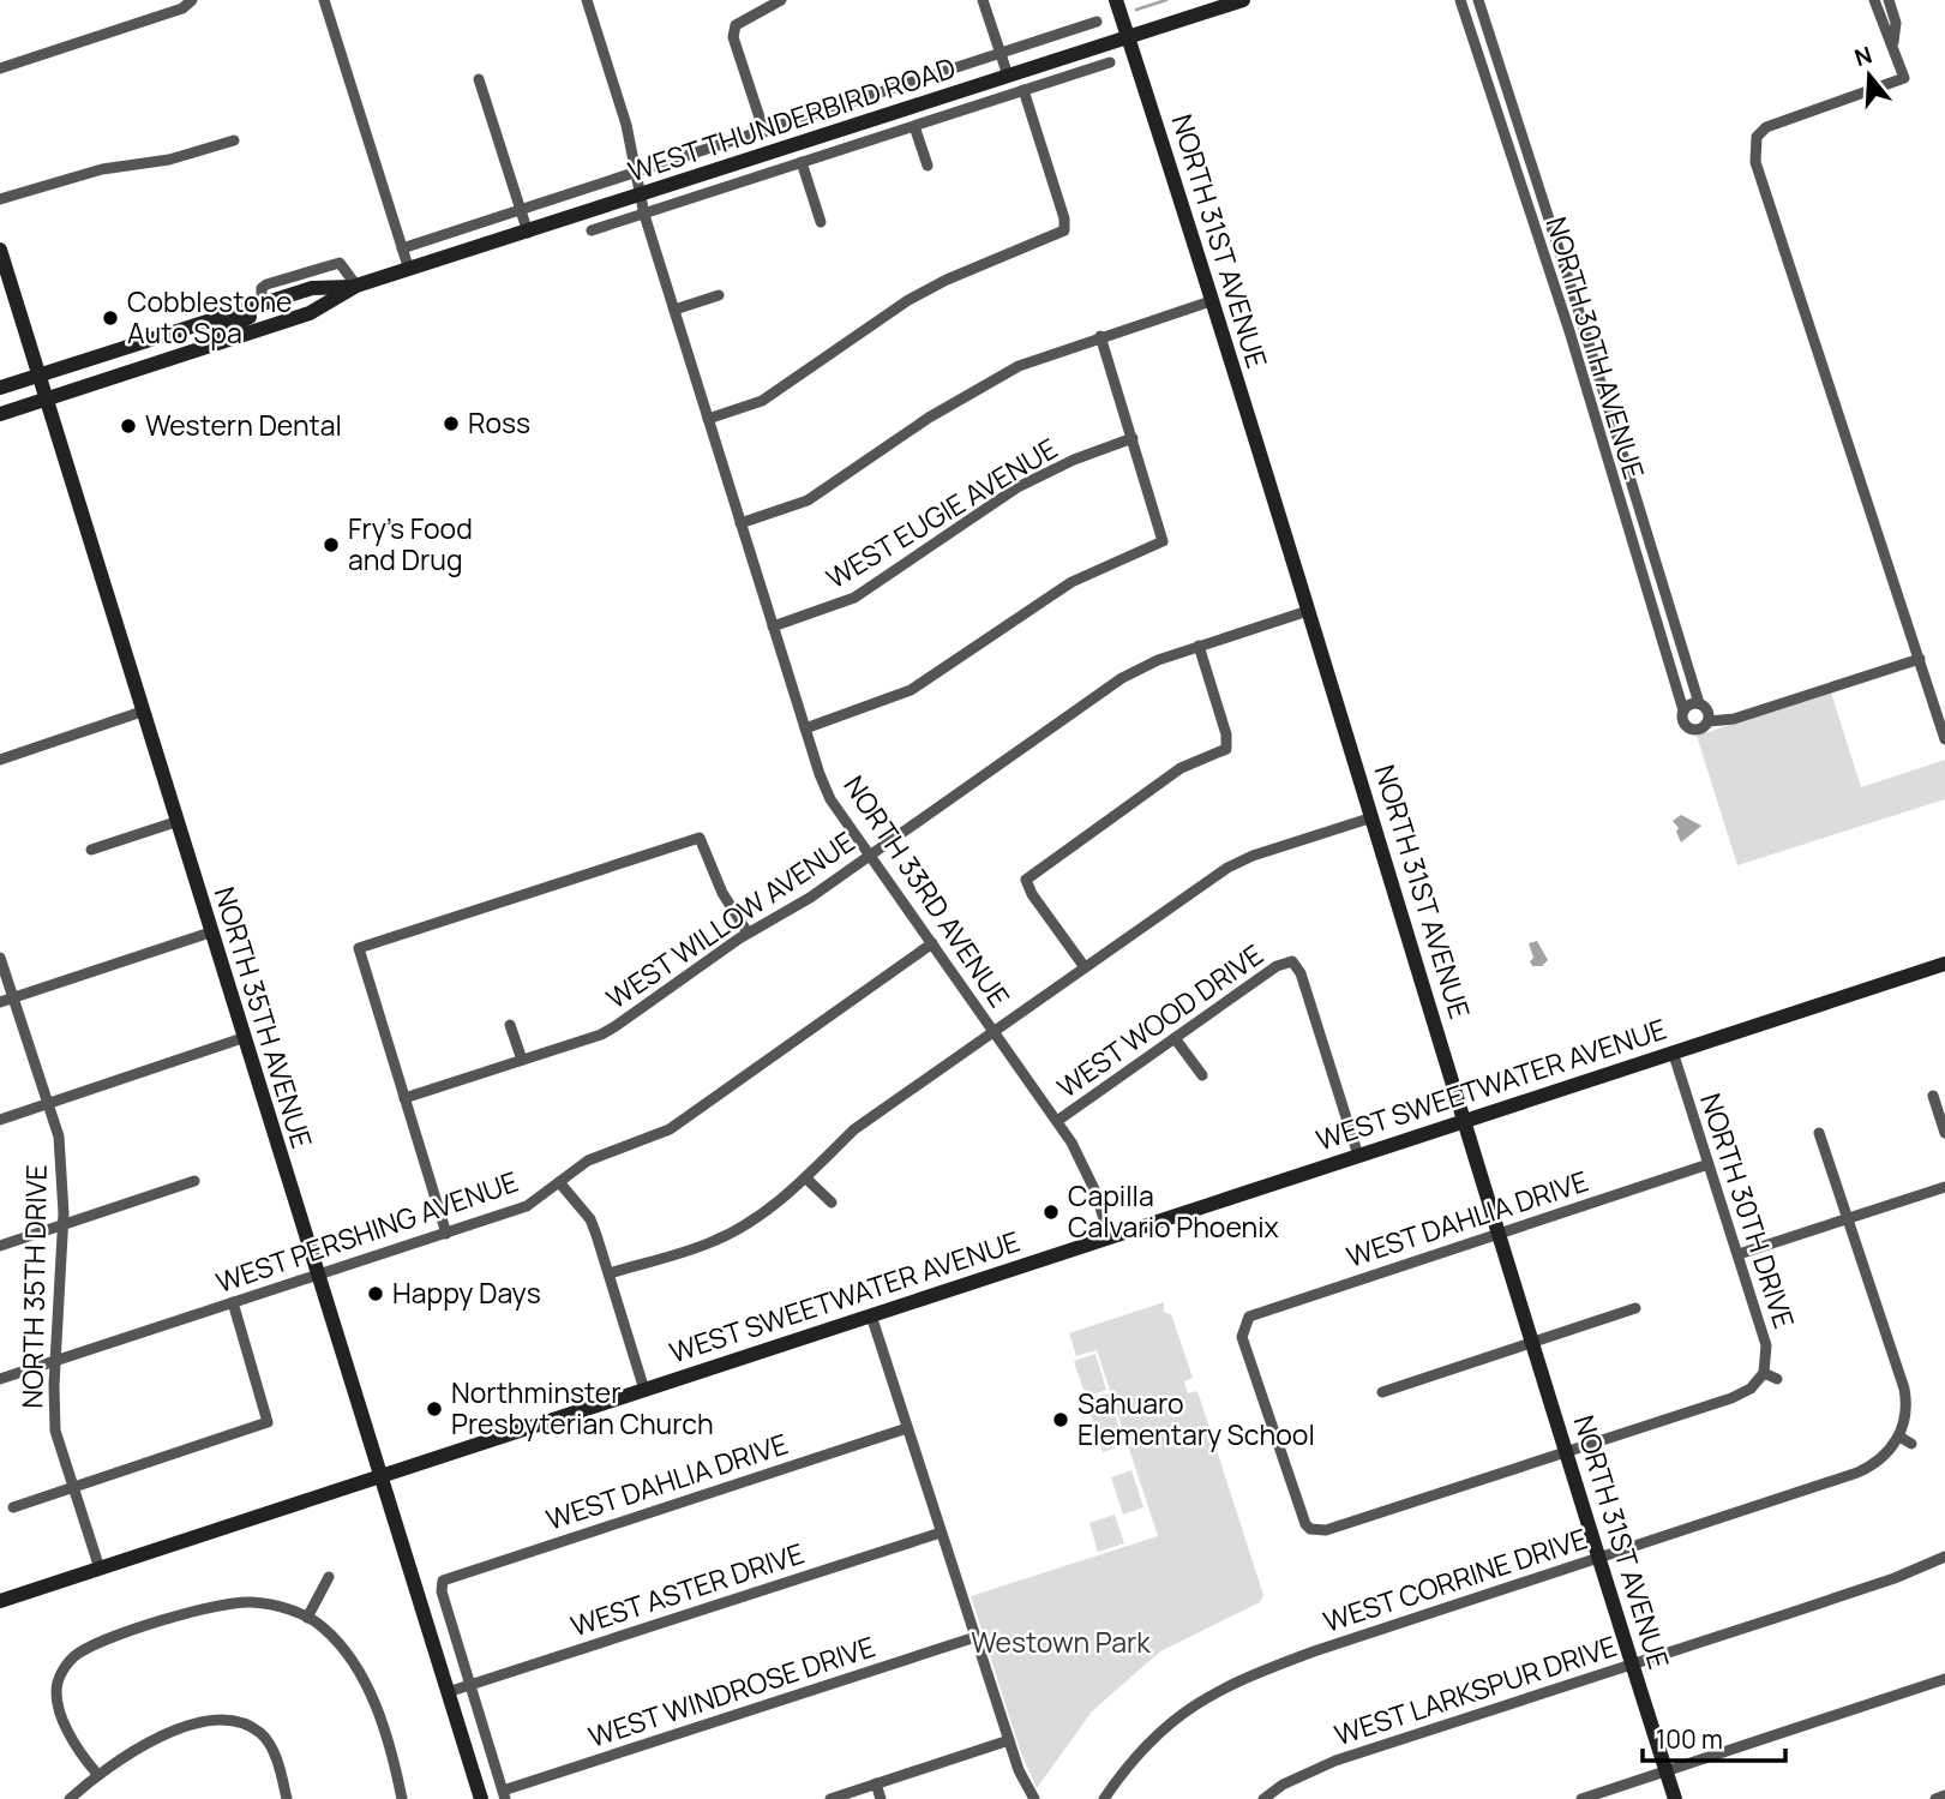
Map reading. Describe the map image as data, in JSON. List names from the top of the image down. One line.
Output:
{"streets":{"street":["WEST THUNDERBIRD ROAD","NORTH 31ST AVENUE","NORTH 30TH AVENUE","WEST EUGIE AVENUE","NORTH 33RD AVENUE","WEST WILLOW AVENUE","NORTH 35TH AVENUE","WEST WOOD DRIVE","WEST SWEETWATER AVENUE","NORTH 30TH DRIVE","WEST DAHLIA DRIVE","WEST PERSHING AVENUE","NORTH 35TH DRIVE","WEST CORRINE DRIVE","WEST ASTER DRIVE","WEST LARKSPUR DRIVE","WEST WINDROSE DRIVE"]},"crossings":[["WEST THUNDERBIRD ROAD","NORTH 31ST AVENUE"],["WEST THUNDERBIRD ROAD","NORTH 33RD AVENUE"],["WEST THUNDERBIRD ROAD","NORTH 35TH AVENUE"],["NORTH 31ST AVENUE","WEST WILLOW AVENUE"],["NORTH 31ST AVENUE","WEST SWEETWATER AVENUE"],["NORTH 31ST AVENUE","WEST DAHLIA DRIVE"],["NORTH 31ST AVENUE","WEST CORRINE DRIVE"],["NORTH 31ST AVENUE","WEST LARKSPUR DRIVE"],["WEST EUGIE AVENUE","NORTH 33RD AVENUE"],["NORTH 33RD AVENUE","WEST WILLOW AVENUE"],["NORTH 33RD AVENUE","WEST WOOD DRIVE"],["NORTH 33RD AVENUE","WEST SWEETWATER AVENUE"],["NORTH 33RD AVENUE","WEST PERSHING AVENUE"],["NORTH 35TH AVENUE","WEST SWEETWATER AVENUE"],["NORTH 35TH AVENUE","WEST PERSHING AVENUE"],["NORTH 35TH AVENUE","WEST ASTER DRIVE"],["WEST WOOD DRIVE","WEST SWEETWATER AVENUE"],["WEST SWEETWATER AVENUE","NORTH 30TH DRIVE"],["WEST SWEETWATER AVENUE","NORTH 35TH DRIVE"],["NORTH 30TH DRIVE","WEST DAHLIA DRIVE"],["WEST DAHLIA DRIVE","WEST ASTER DRIVE"],["WEST PERSHING AVENUE","NORTH 35TH DRIVE"]],"parks":["Westown Park"],"places":["Cobblestone Auto Spa","Ross","Western Dental","Fry's Food and Drug","Capilla Calvario Phoenix","Happy Days","Northminster Presbyterian Church","Sahuaro Elementary School"],"scale_bar":"100 m","north":"top"}
